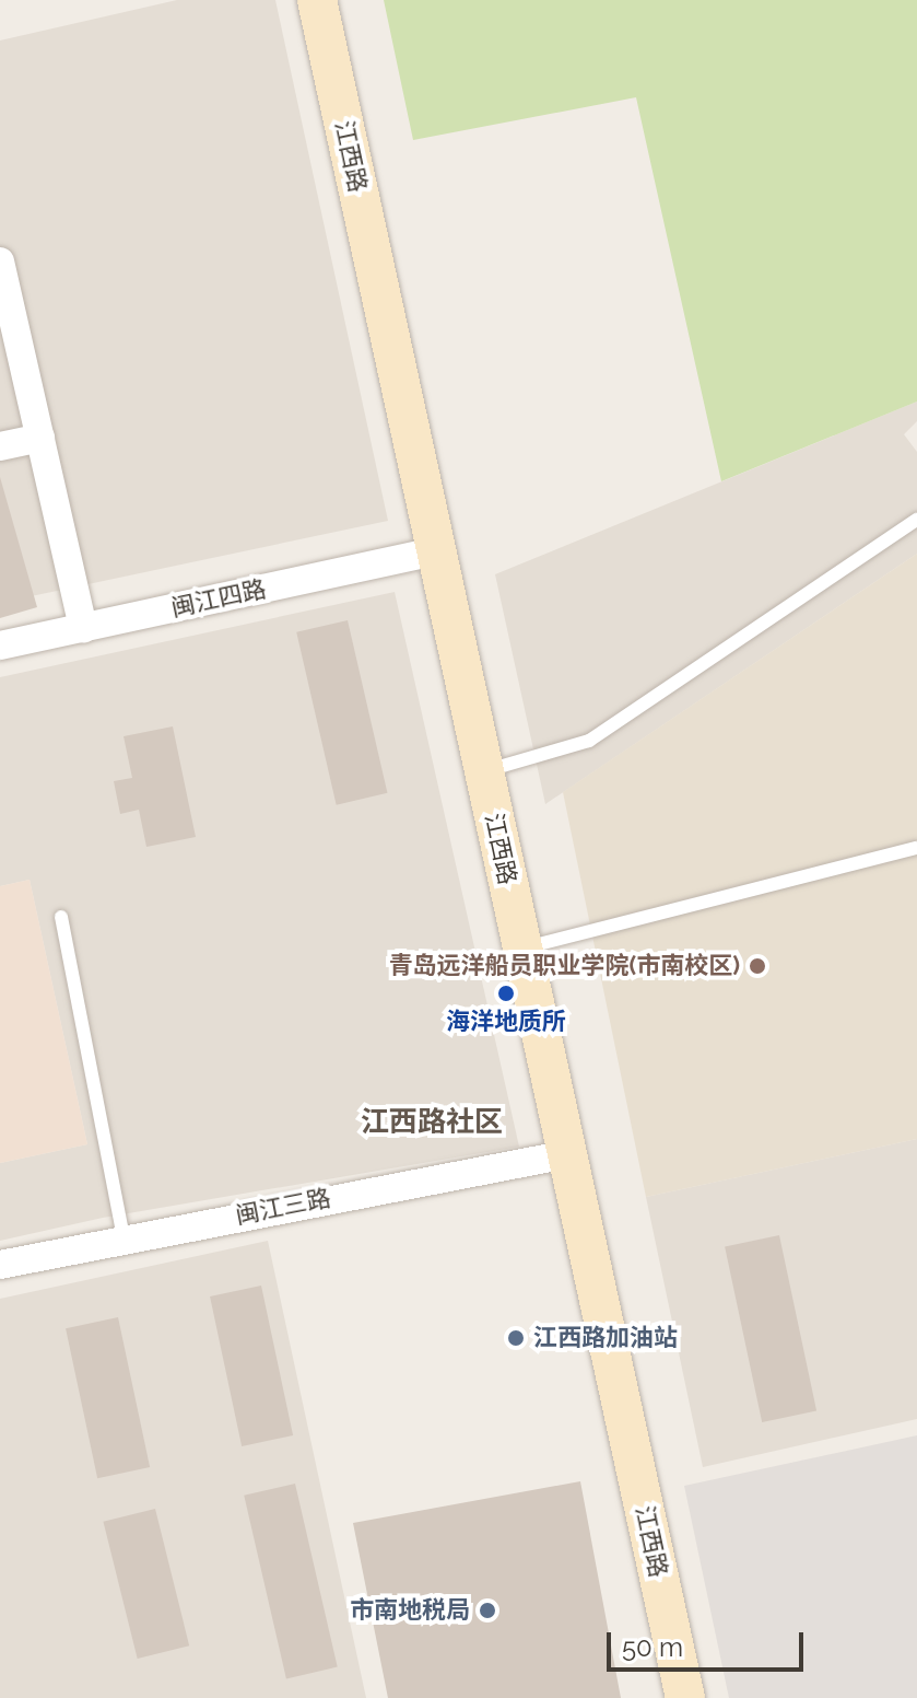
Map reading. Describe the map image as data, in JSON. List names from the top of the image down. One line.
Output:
{"streets":{"main road":["江西路"],"street":["闽江四路","闽江三路"]},"crossings":[["江西路","闽江四路"],["江西路","闽江三路"]],"districts":["江西路社区"],"places":["青岛远洋船员职业学院(市南校区)","海洋地质所","江西路加油站","市南地税局"],"scale_bar":"50 m"}
